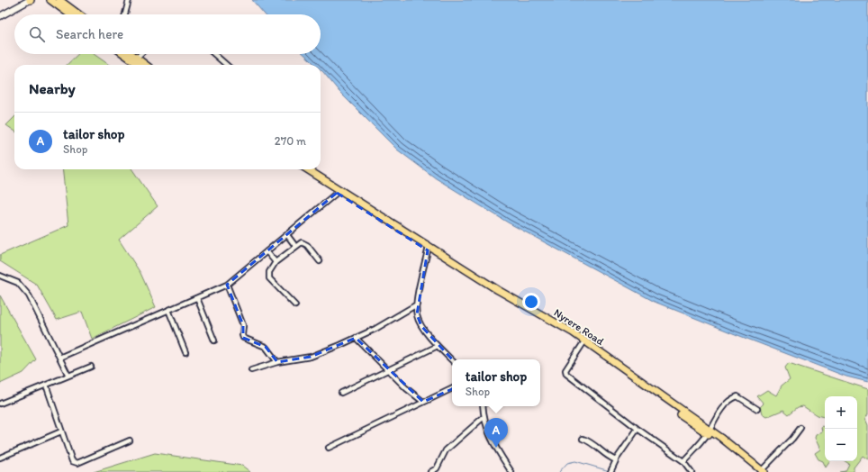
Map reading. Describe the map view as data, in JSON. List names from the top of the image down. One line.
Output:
{"streets":{"main road":["Nyrere Road"]},"page":{"search":"Search here","heading":"Nearby","list":[{"mark":"A","name":"tailor shop","note":"Shop","value":"270 m"}],"popup":["tailor shop","Shop"],"map_buttons":["+","−"],"pins":"A"}}
